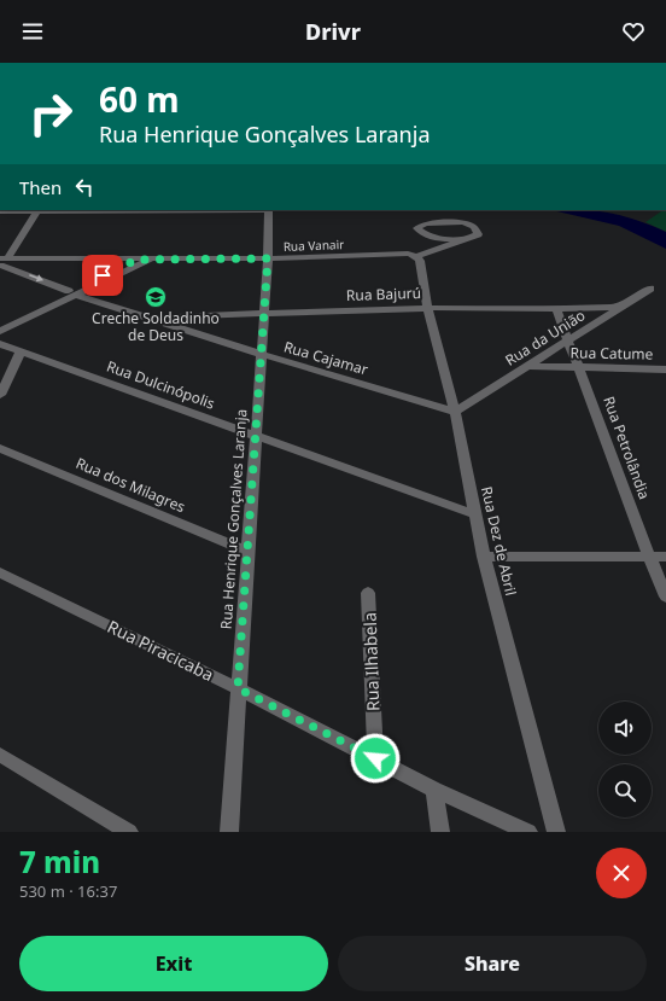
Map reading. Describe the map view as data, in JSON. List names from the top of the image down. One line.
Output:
{"streets":{"street":["Rua Vanair","Rua Bajurú","Rua da União","Rua Catume","Rua Cajamar","Rua Dulcinópolis","Rua Petrolândia","Rua dos Milagres","Rua Henrique Gonçalves Laranja","Rua Dez de Abril","Rua Piracicaba","Rua Ilhabela"]},"crossings":[["Rua Vanair","Rua Cajamar"],["Rua Vanair","Rua Henrique Gonçalves Laranja"],["Rua Vanair","Rua Dez de Abril"],["Rua Bajurú","Rua da União"],["Rua Bajurú","Rua Cajamar"],["Rua Bajurú","Rua Petrolândia"],["Rua Bajurú","Rua Henrique Gonçalves Laranja"],["Rua Bajurú","Rua Dez de Abril"],["Rua da União","Rua Catume"],["Rua da União","Rua Cajamar"],["Rua da União","Rua Petrolândia"],["Rua da União","Rua Dez de Abril"],["Rua Catume","Rua Petrolândia"],["Rua Cajamar","Rua Henrique Gonçalves Laranja"],["Rua Cajamar","Rua Dez de Abril"],["Rua Dulcinópolis","Rua Henrique Gonçalves Laranja"],["Rua Dulcinópolis","Rua Dez de Abril"],["Rua dos Milagres","Rua Henrique Gonçalves Laranja"],["Rua Henrique Gonçalves Laranja","Rua Piracicaba"],["Rua Piracicaba","Rua Ilhabela"]],"places":{"school or university":["Creche Soldadinho de Deus"]},"page":{"header":"Drivr","turn":["60 m","Rua Henrique Gonçalves Laranja"],"then":"Then","heading":["7 min","530 m · 16:37"],"buttons":["Exit","Share"]}}
